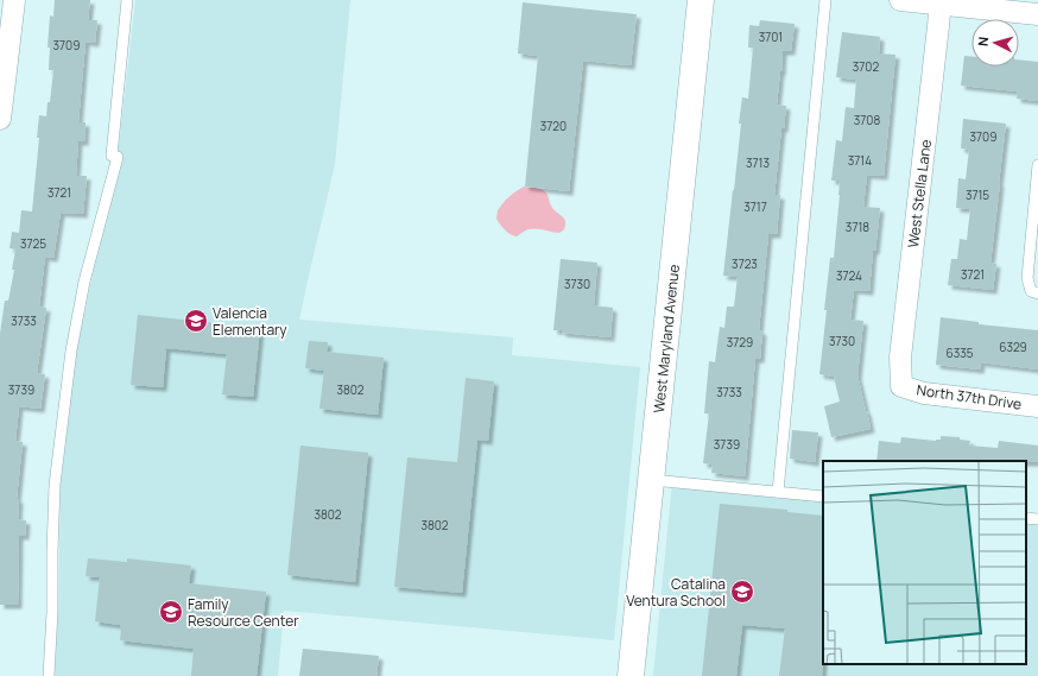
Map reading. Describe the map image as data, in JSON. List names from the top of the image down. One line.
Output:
{"streets":{"street":["West Stella Lane","West Maryland Avenue","North 37th Drive"]},"crossings":[["West Stella Lane","North 37th Drive"]],"places":{"school or university":["Valencia Elementary","Catalina Ventura School","Family Resource Center"]},"house_numbers":["3701","3709","3702","3708","3720","3709","3714","3713","3721","3715","3717","3718","3725","3723","3721","3724","3730","3733","3730","3729","6329","6335","3739","3802","3733","3739","3802","3802"],"north":"left"}
